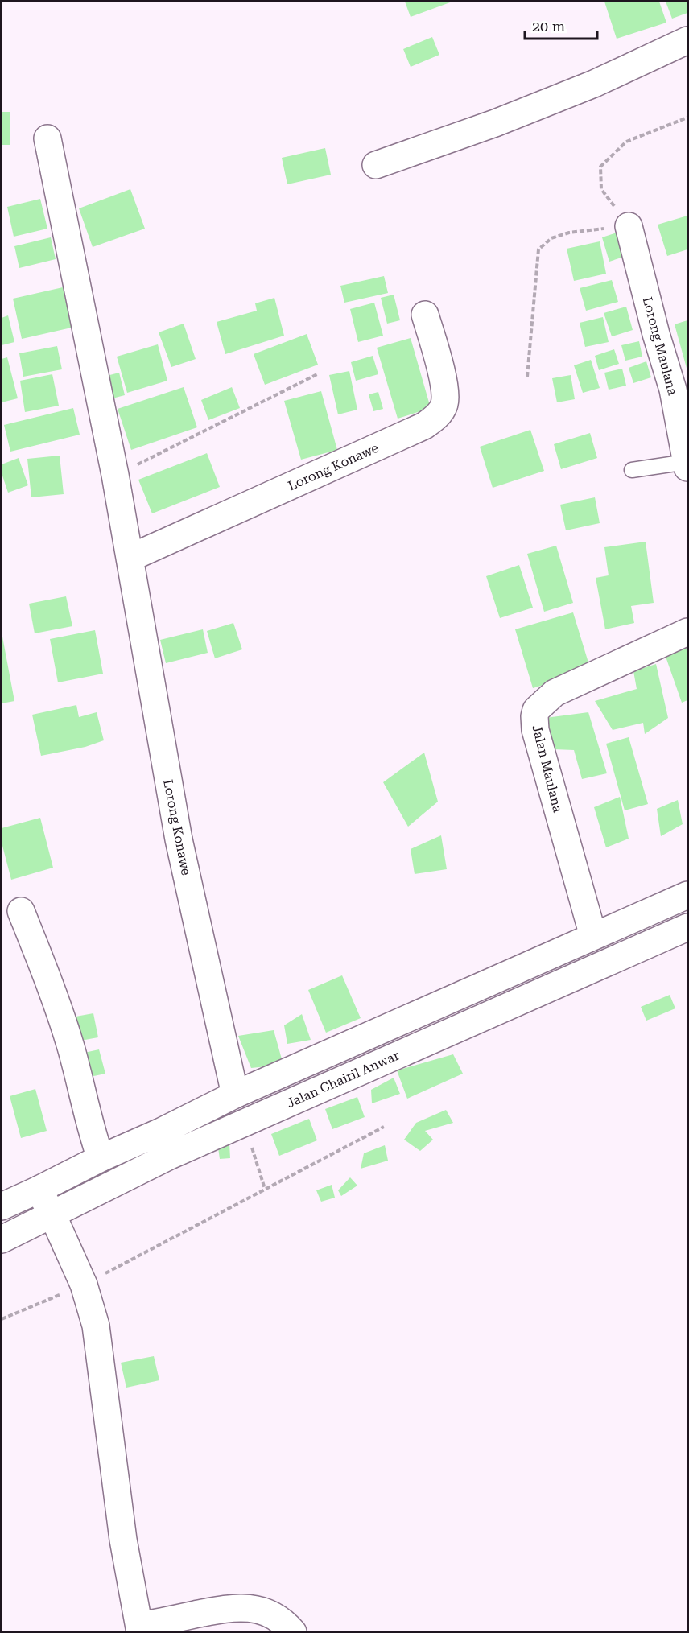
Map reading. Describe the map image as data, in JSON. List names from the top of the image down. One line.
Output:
{"streets":{"street":["Lorong Maulana","Lorong Konawe","Jalan Maulana","Jalan Chairil Anwar"]},"scale_bar":"20 m"}
